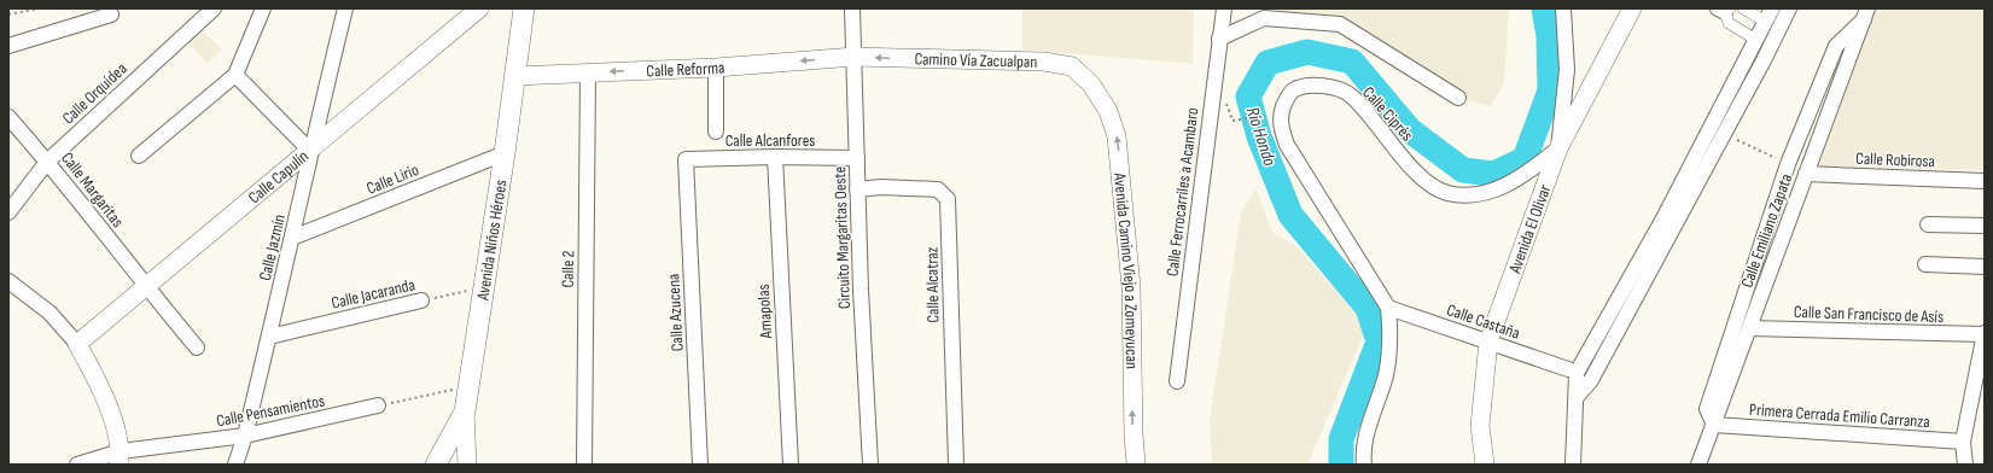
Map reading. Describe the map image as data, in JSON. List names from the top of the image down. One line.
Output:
{"streets":{"main road":["Avenida Niños Héroes"],"street":["Camino Vía Zacualpan","Calle Reforma","Calle Orquídea","Calle Ciprés","Calle Alcanfores","Calle Robirosa","Calle Capulín","Calle Lirio","Calle Margaritas","Calle Ferrocarriles a Acambaro","Avenida El Olivar","Calle Emiliano Zapata","Circuito Margaritas Oeste","Calle Jazmín","Calle 2","Avenida Camino Viejo a Zomeyucan","Calle Alcatraz","Calle Jacaranda","Amapolas","Calle Azucena","Calle San Francisco de Asís","Calle Castaña","Calle Pensamientos","Primera Cerrada Emilio Carranza"]},"crossings":[["Camino Vía Zacualpan","Calle Reforma"],["Camino Vía Zacualpan","Circuito Margaritas Oeste"],["Camino Vía Zacualpan","Avenida Camino Viejo a Zomeyucan"],["Calle Reforma","Circuito Margaritas Oeste"],["Calle Reforma","Avenida Niños Héroes"],["Calle Reforma","Calle 2"],["Calle Orquídea","Calle Margaritas"],["Calle Ciprés","Avenida El Olivar"],["Calle Ciprés","Calle Castaña"],["Calle Alcanfores","Circuito Margaritas Oeste"],["Calle Alcanfores","Amapolas"],["Calle Alcanfores","Calle Azucena"],["Calle Robirosa","Calle Emiliano Zapata"],["Calle Capulín","Calle Margaritas"],["Calle Capulín","Calle Jazmín"],["Calle Lirio","Avenida Niños Héroes"],["Calle Lirio","Calle Jazmín"],["Avenida El Olivar","Calle Castaña"],["Calle Emiliano Zapata","Calle San Francisco de Asís"],["Calle Emiliano Zapata","Primera Cerrada Emilio Carranza"],["Circuito Margaritas Oeste","Calle Alcatraz"],["Avenida Niños Héroes","Calle Jacaranda"],["Calle Jazmín","Calle Jacaranda"],["Calle Jazmín","Calle Pensamientos"]],"one_way":["Camino Vía Zacualpan","Calle Reforma","Avenida Camino Viejo a Zomeyucan"],"water":["Río Hondo"]}
